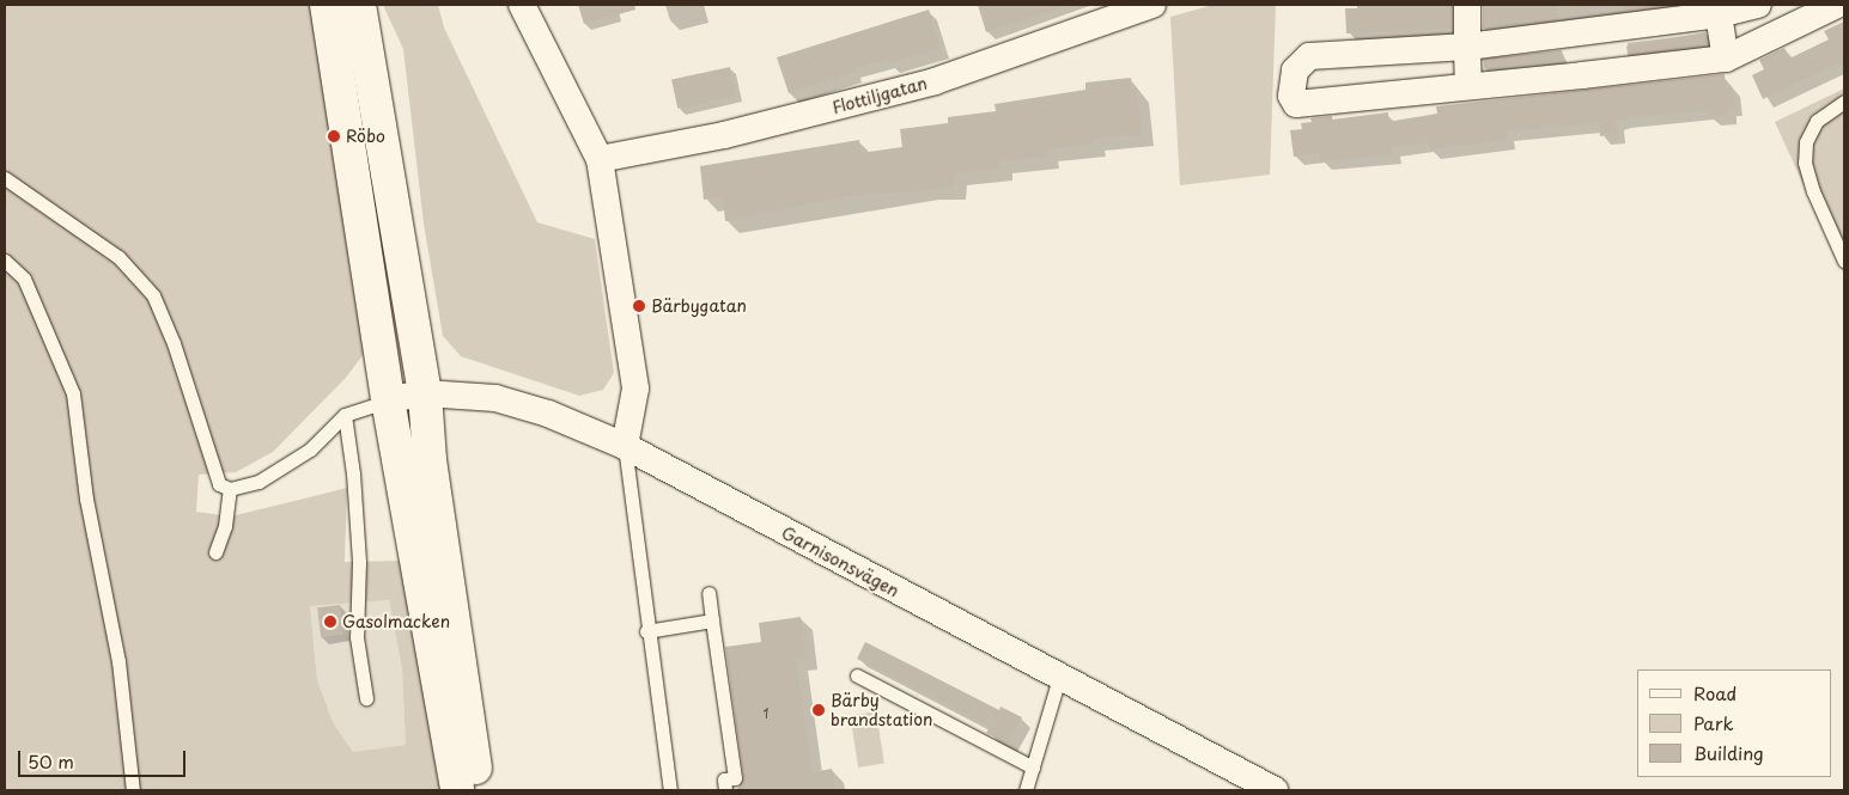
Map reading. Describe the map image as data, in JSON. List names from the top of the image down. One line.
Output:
{"streets":{"street":["Flottiljgatan","Garnisonsvägen"]},"places":["Röbo","Bärbygatan","Gasolmacken","Bärby brandstation"],"house_numbers":["1"],"legend":["Road","Park","Building"],"scale_bar":"50 m"}
